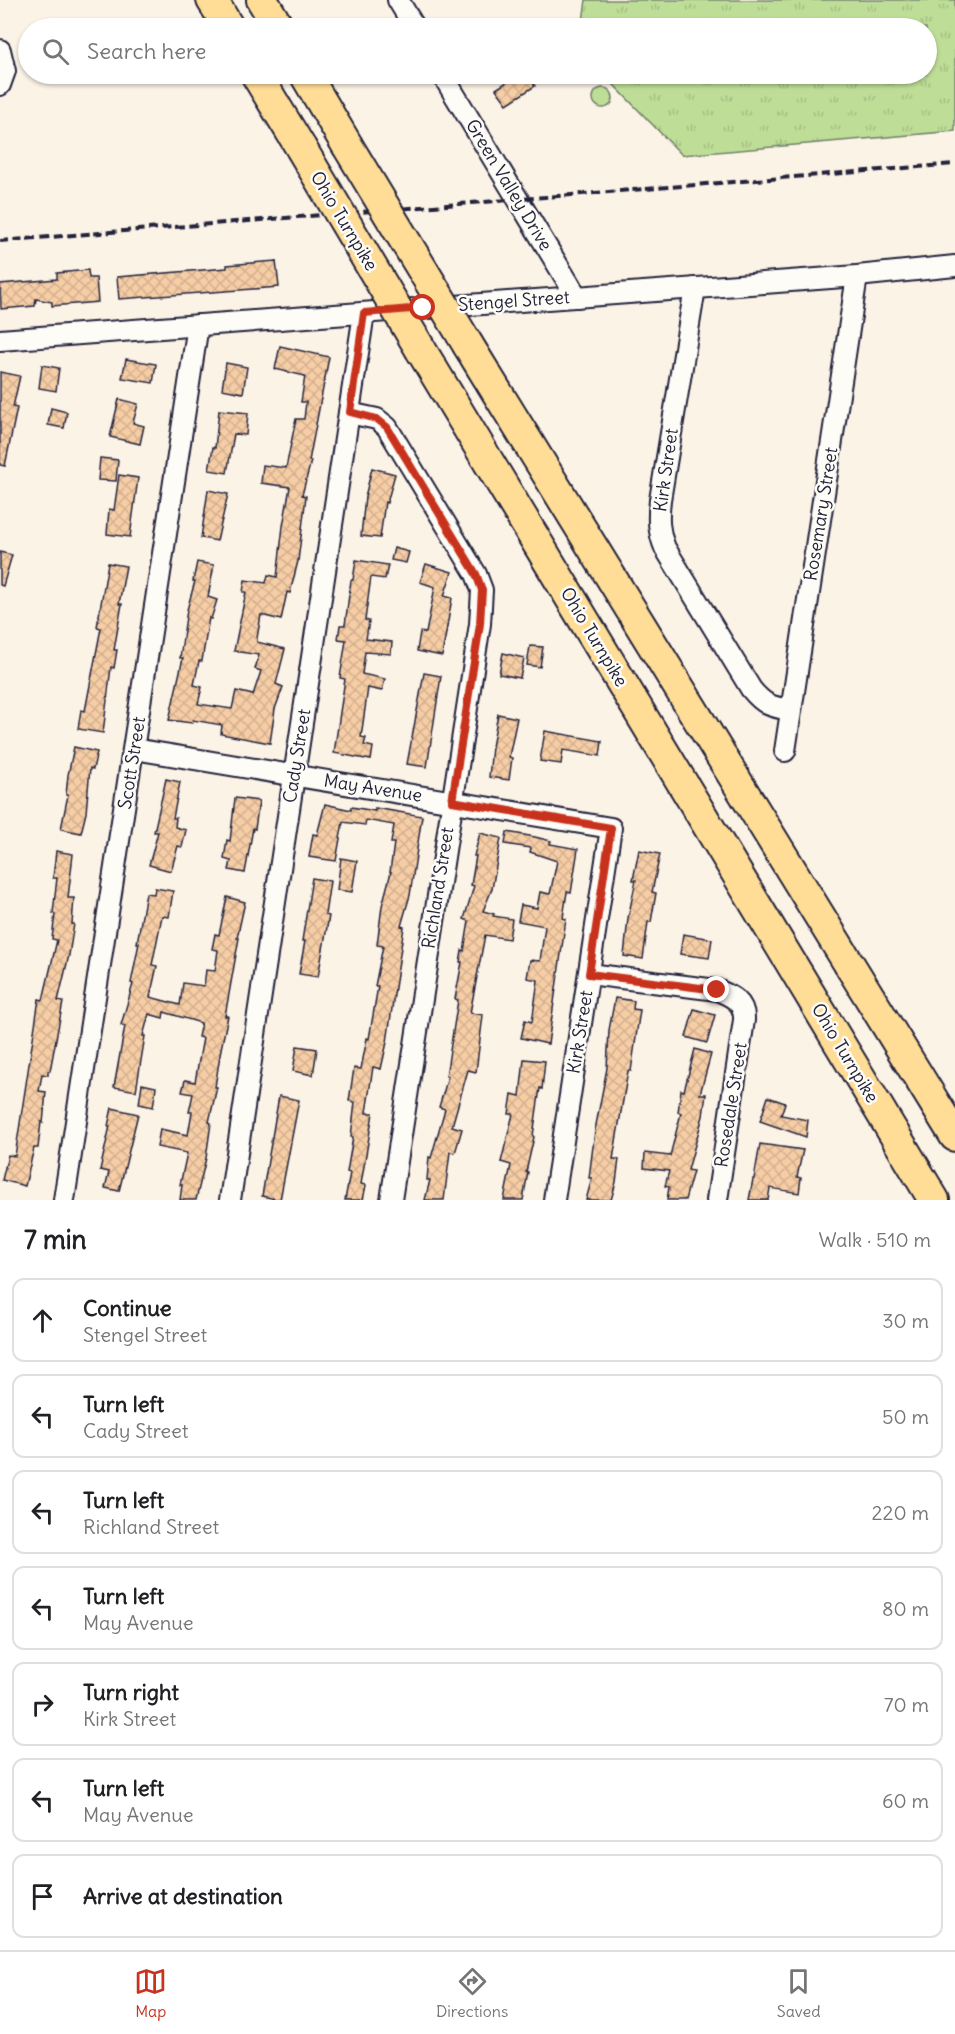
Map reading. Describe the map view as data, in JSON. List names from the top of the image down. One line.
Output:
{"streets":{"highway":["Ohio Turnpike"],"street":["Green Valley Drive","Stengel Street","Kirk Street","Rosemary Street","Cady Street","Scott Street","May Avenue","Richland Street","Rosedale Street"]},"crossings":[["Green Valley Drive","Stengel Street"],["Stengel Street","Kirk Street"],["Stengel Street","Rosemary Street"],["Stengel Street","Cady Street"],["Stengel Street","Scott Street"],["Kirk Street","Rosemary Street"],["Kirk Street","May Avenue"],["Kirk Street","Rosedale Street"],["Cady Street","May Avenue"],["Cady Street","Richland Street"],["Scott Street","May Avenue"],["May Avenue","Richland Street"]],"page":{"search":"Search here","heading":["7 min","Walk · 510 m"],"list":[["Continue","Stengel Street","30 m"],["Turn left","Cady Street","50 m"],["Turn left","Richland Street","220 m"],["Turn left","May Avenue","80 m"],["Turn right","Kirk Street","70 m"],["Turn left","May Avenue","60 m"],"Arrive at destination"],"nav":["Map","Directions","Saved"]}}
